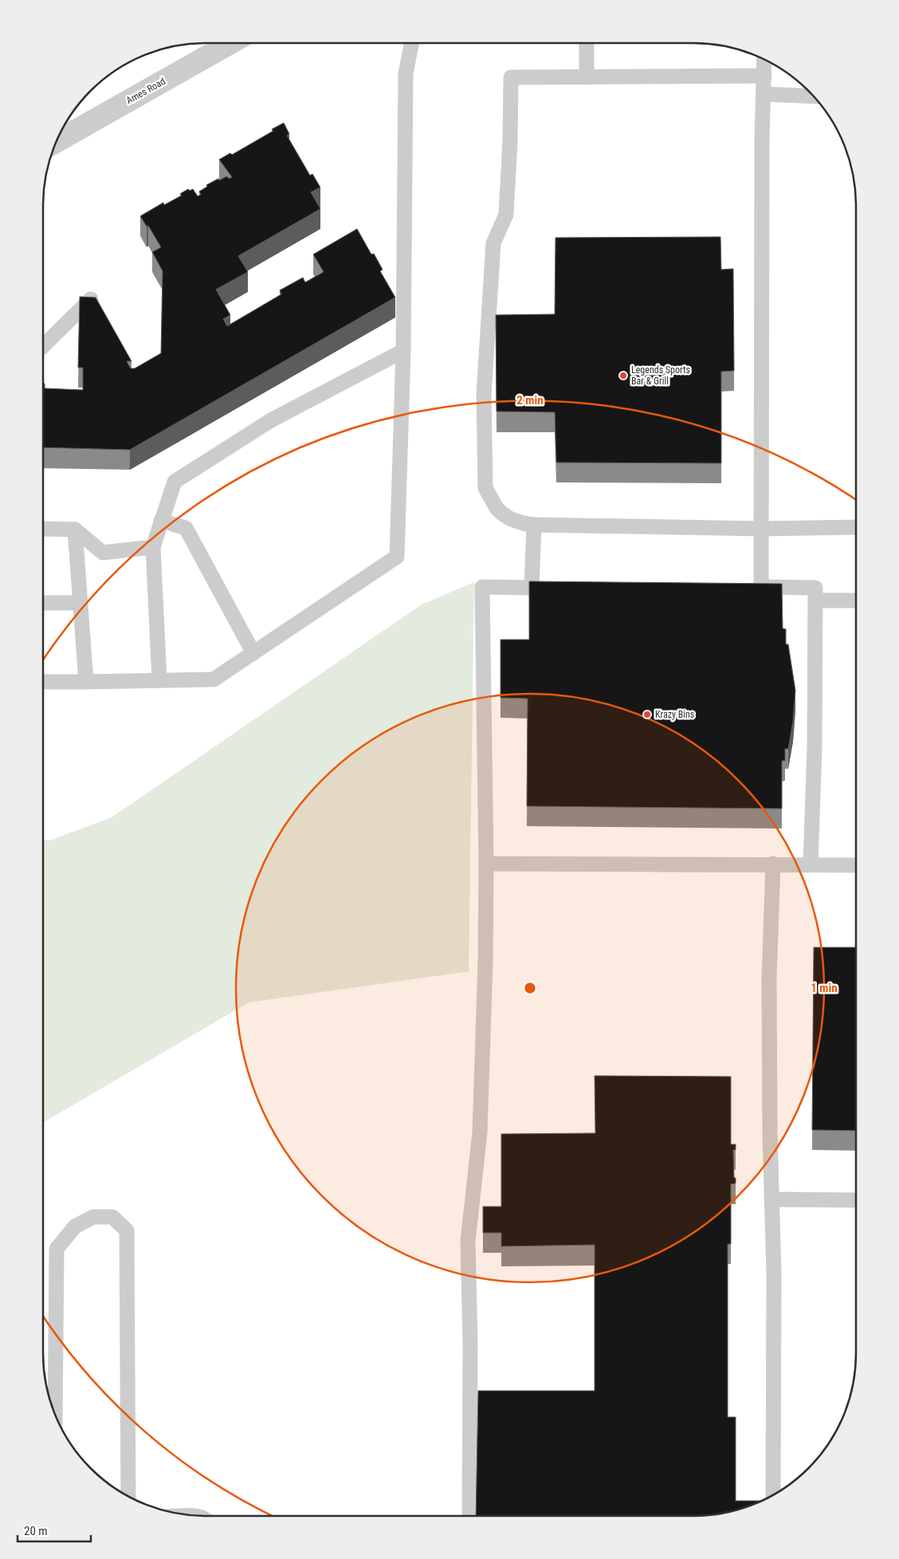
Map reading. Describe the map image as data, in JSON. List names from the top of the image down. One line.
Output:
{"streets":{"street":["Ames Road"]},"places":["Legends Sports Bar & Grill","Krazy Bins"],"scale_bar":"20 m","rings":["2 min","1 min"]}
